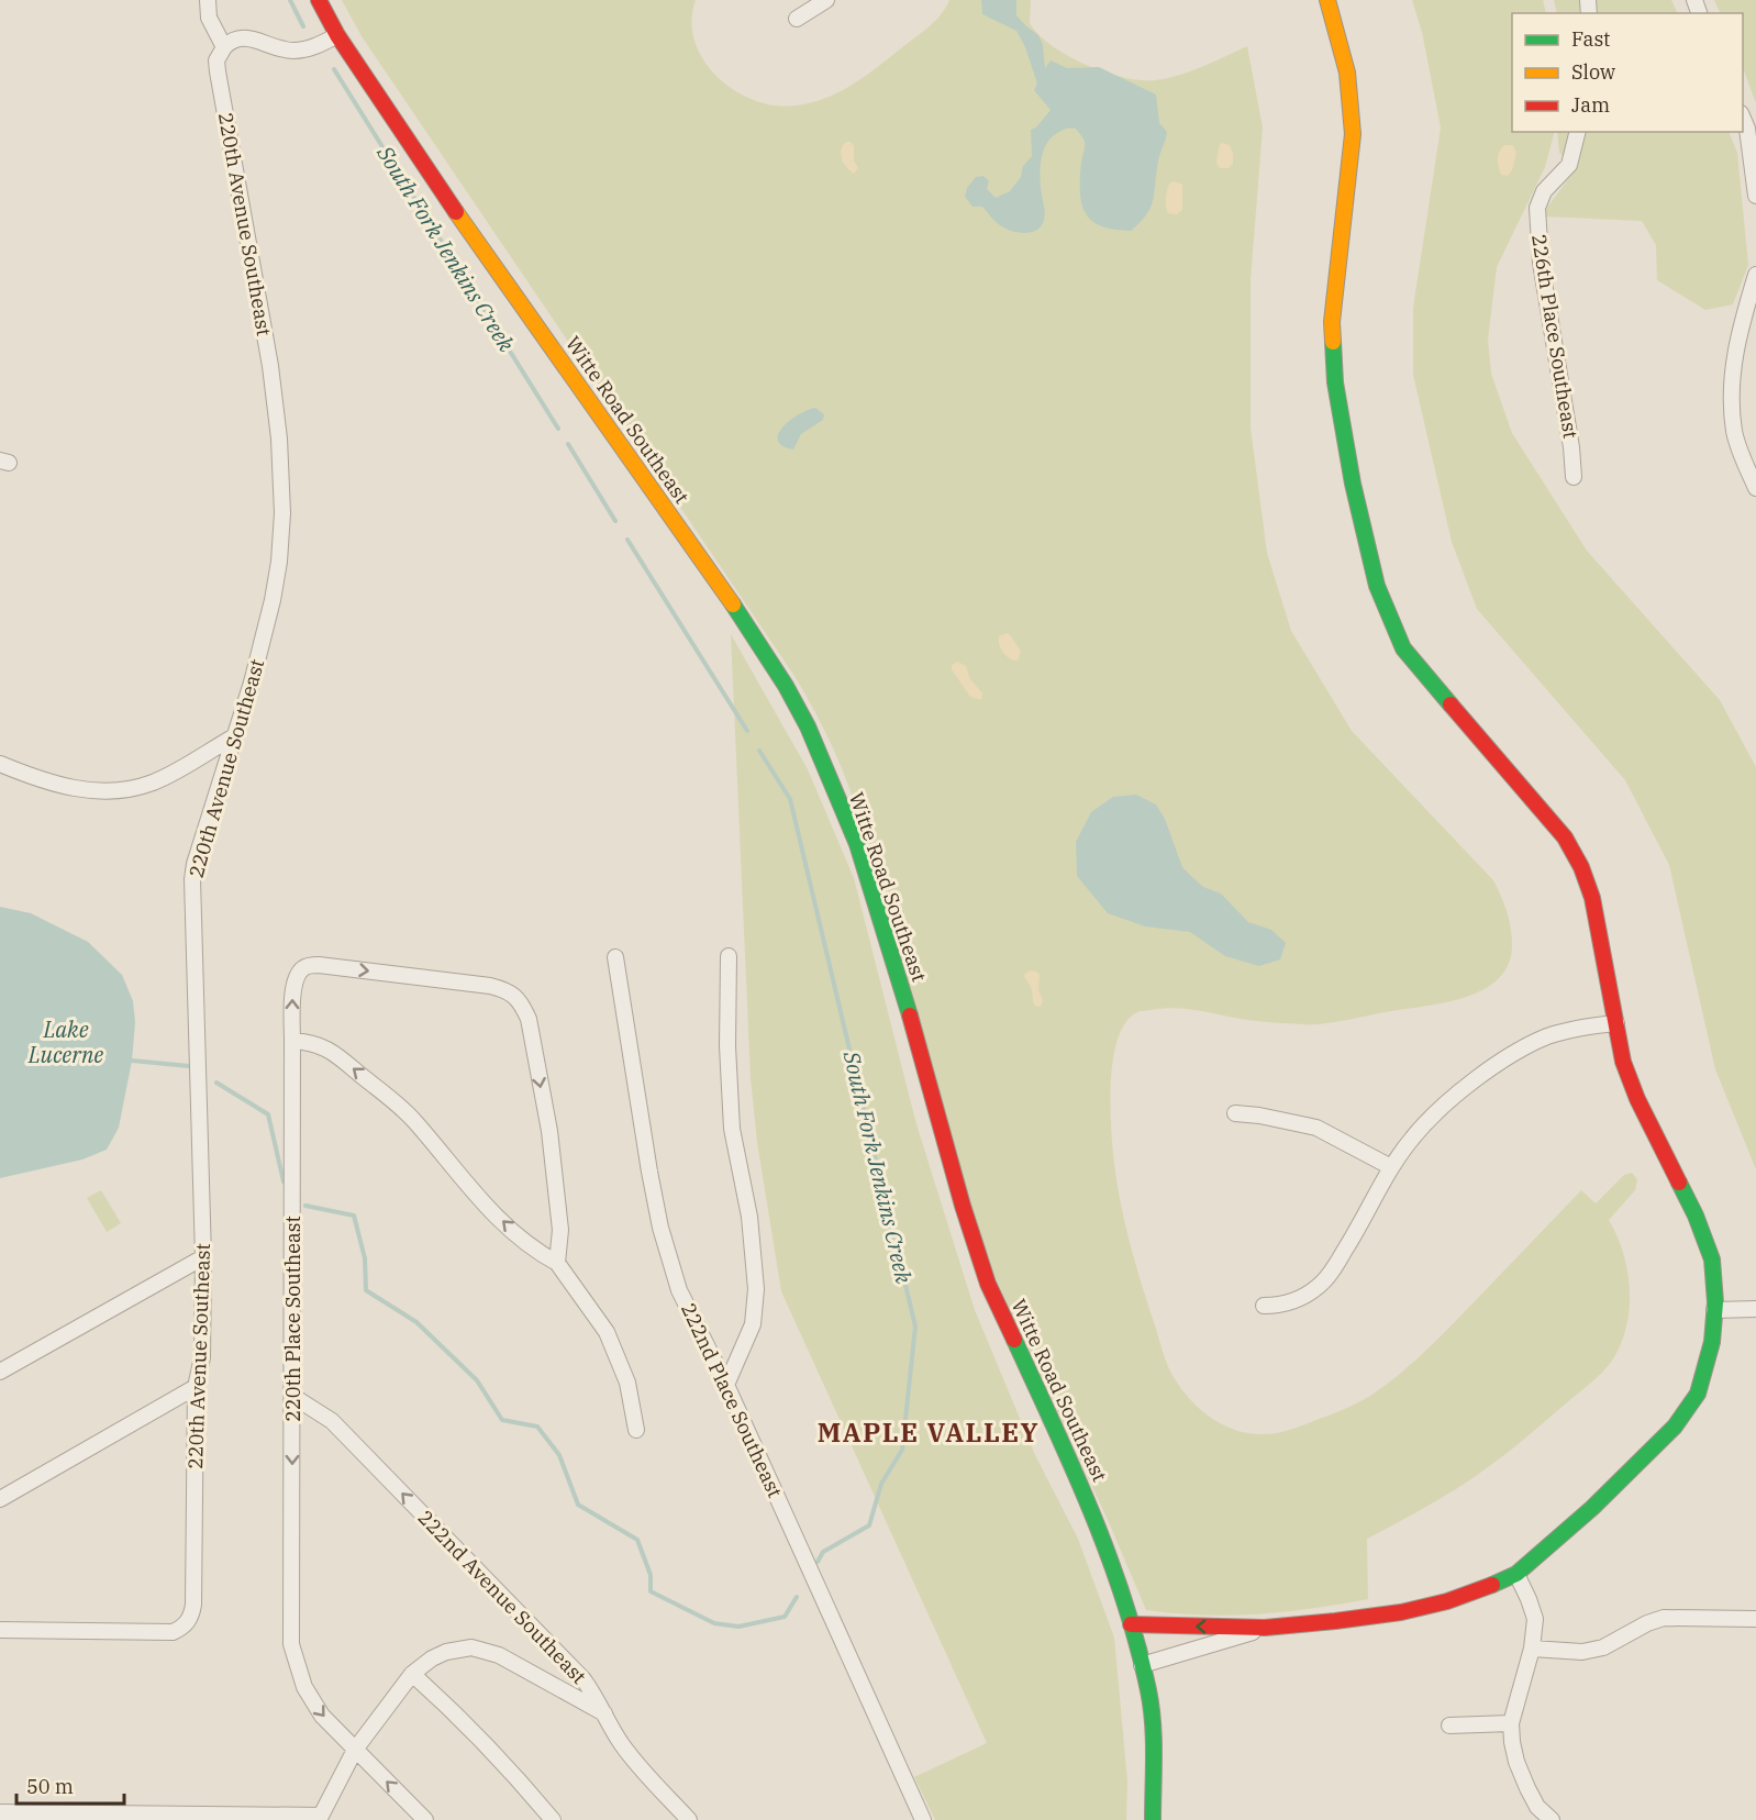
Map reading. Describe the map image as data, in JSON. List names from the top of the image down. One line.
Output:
{"streets":{"street":["220th Avenue Southeast","226th Place Southeast","Witte Road Southeast","220th Place Southeast","222nd Place Southeast","222nd Avenue Southeast"]},"crossings":[["220th Place Southeast","222nd Avenue Southeast"]],"one_way":["222nd Avenue Southeast"],"districts":["MAPLE VALLEY"],"water":["South Fork Jenkins Creek","Lake Lucerne"],"legend":["Fast","Slow","Jam"],"scale_bar":"50 m"}
